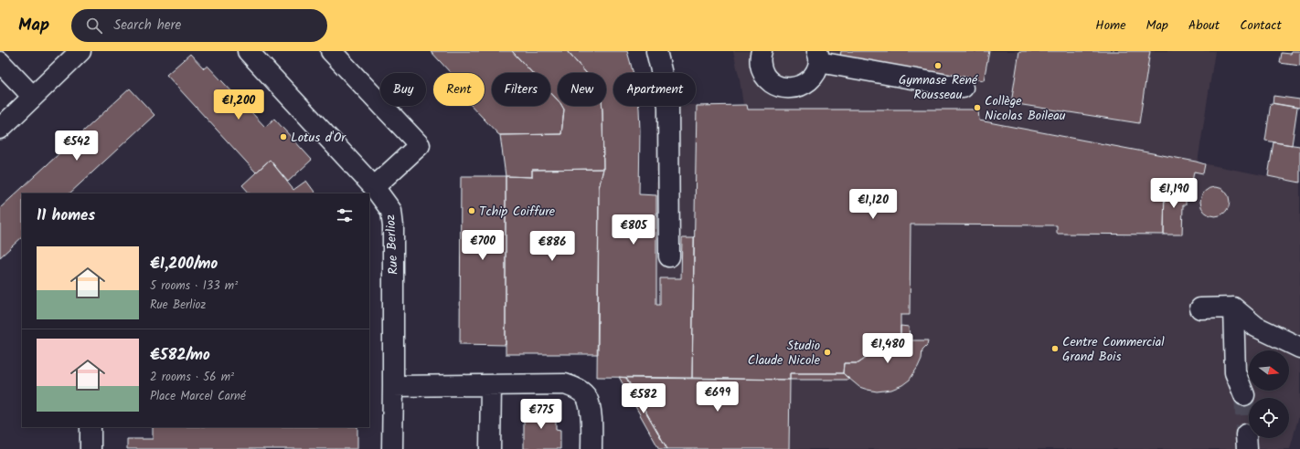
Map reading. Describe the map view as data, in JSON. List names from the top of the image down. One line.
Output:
{"streets":{"street":["Rue Berlioz"]},"places":["Gymnase René Rousseau","Collège Nicolas Boileau","Lotus d'Or","Tchip Coiffure","Centre Commercial Grand Bois","Studio Claude Nicole"],"north":"right","page":{"header":"Map","search":"Search here","nav":["Home","Map","About","Contact"],"chip":["Buy","Rent","Filters","New","Apartment"],"price":["€1,200","€542","€1,190","€1,120","€805","€700","€886","€1,480","€699","€582","€775"],"heading":"11 homes","list":[{"name":"€1,200/mo","note":"5 rooms · 133 m² · Rue Berlioz"},{"name":"€582/mo","note":"2 rooms · 56 m² · Place Marcel Carné"}]}}
